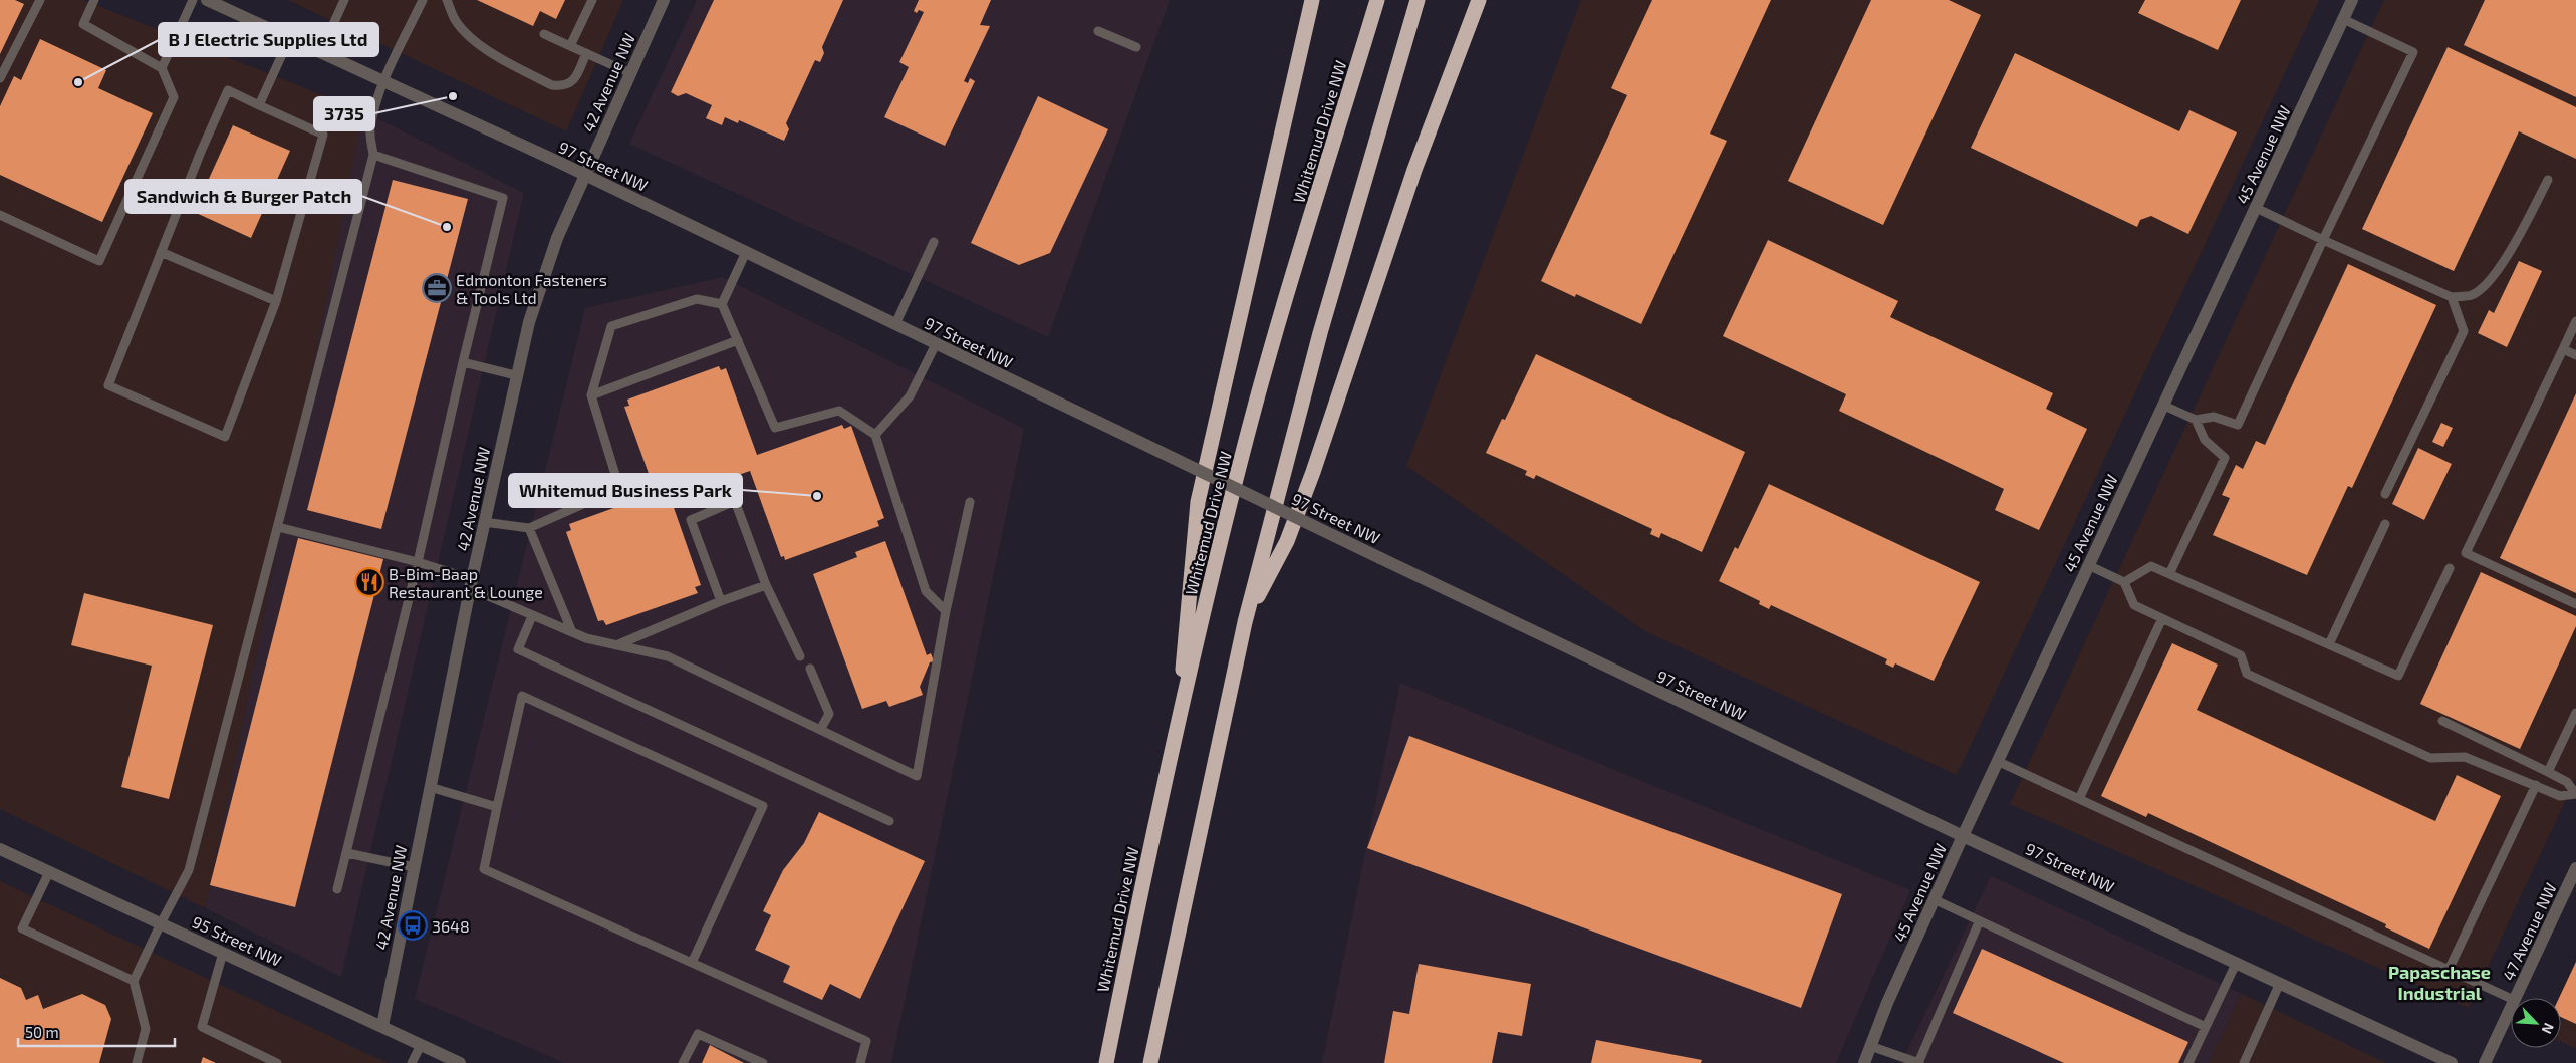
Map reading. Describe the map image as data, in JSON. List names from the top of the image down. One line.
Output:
{"streets":{"highway":["Whitemud Drive NW"],"street":["42 Avenue NW","45 Avenue NW","97 Street NW","47 Avenue NW","95 Street NW"]},"crossings":[["42 Avenue NW","97 Street NW"],["42 Avenue NW","95 Street NW"],["45 Avenue NW","97 Street NW"]],"districts":["Papaschase Industrial"],"places":{"other":["B J Electric Supplies Ltd","3735","Sandwich & Burger Patch","Whitemud Business Park"],"office":["Edmonton Fasteners & Tools Ltd"],"restaurant":["B-Bim-Baap Restaurant & Lounge"],"bus stop":["3648"]},"scale_bar":"50 m","north":"bottom right"}
